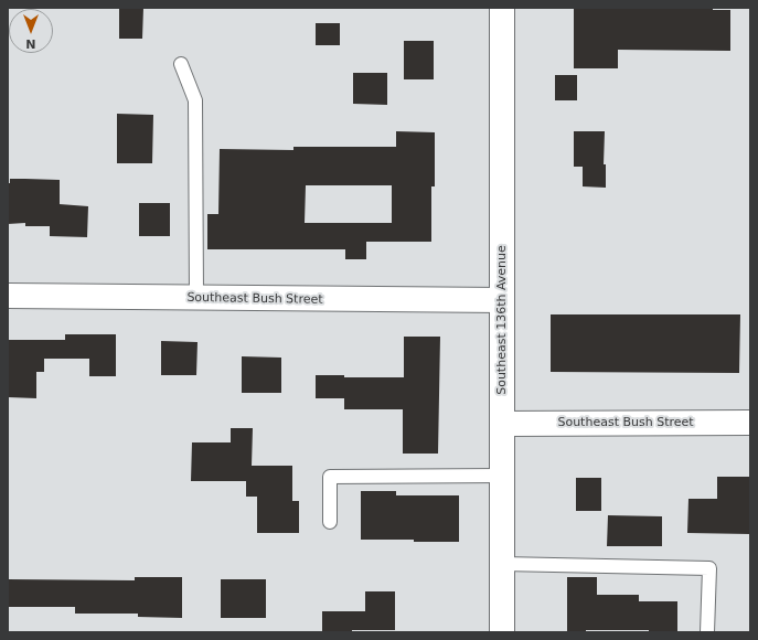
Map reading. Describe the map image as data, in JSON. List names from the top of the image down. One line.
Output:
{"streets":{"street":["Southeast Bush Street","Southeast 136th Avenue"]},"crossings":[["Southeast Bush Street","Southeast 136th Avenue"]],"north":"bottom"}
